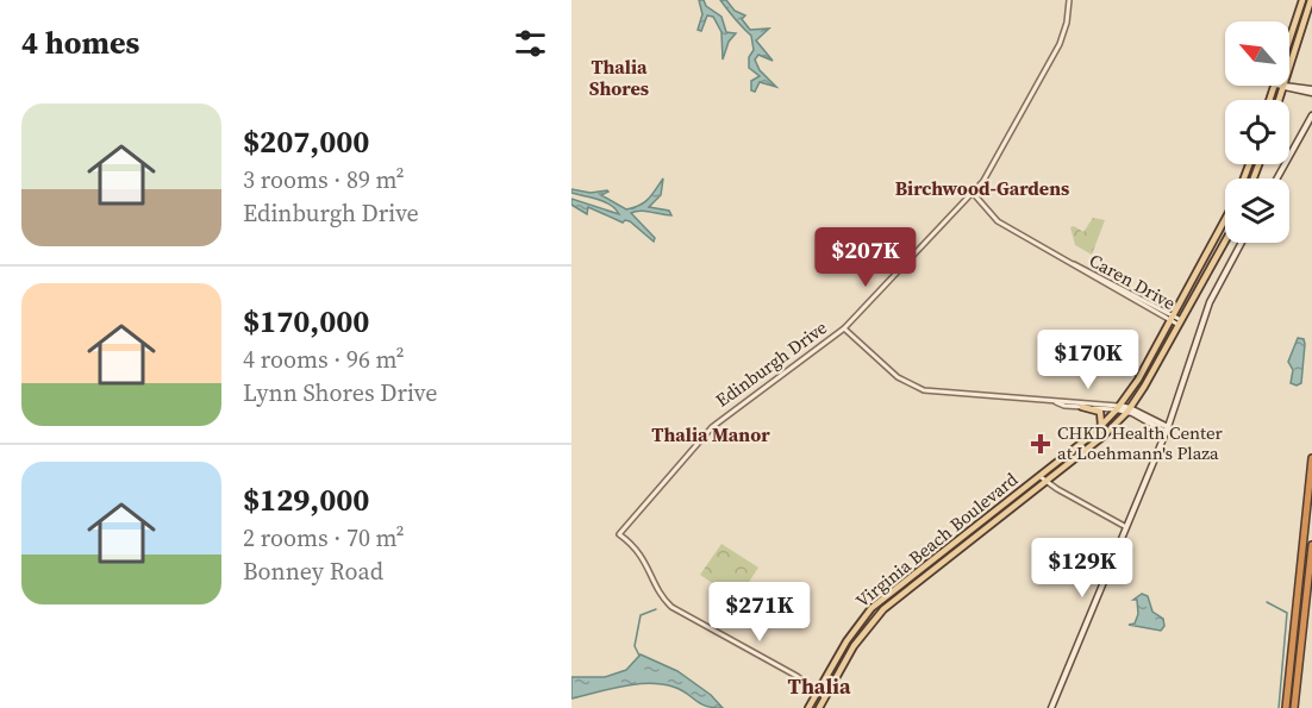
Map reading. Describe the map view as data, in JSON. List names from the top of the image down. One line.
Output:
{"streets":{"main road":["Virginia Beach Boulevard"],"street":["Caren Drive","Edinburgh Drive"]},"crossings":[["Caren Drive","Edinburgh Drive"],["Caren Drive","Virginia Beach Boulevard"],["Edinburgh Drive","Virginia Beach Boulevard"]],"districts":["Thalia Shores","Birchwood-Gardens","Thalia Manor","Thalia"],"places":{"health":["CHKD Health Center at Loehmann's Plaza"]},"north":"top left","page":{"heading":"4 homes","list":[{"name":"$207,000","note":"3 rooms · 89 m² · Edinburgh Drive"},{"name":"$170,000","note":"4 rooms · 96 m² · Lynn Shores Drive"},{"name":"$129,000","note":"2 rooms · 70 m² · Bonney Road"}],"price":["$207K","$170K","$129K","$271K"]}}
